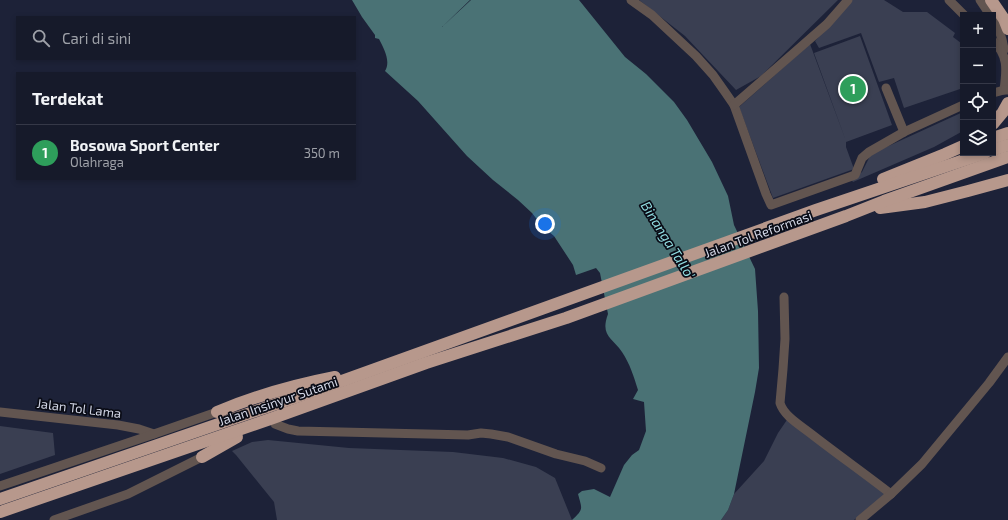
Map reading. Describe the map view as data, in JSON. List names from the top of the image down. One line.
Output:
{"streets":{"highway":["Jalan Tol Reformasi","Jalan Insinyur Sutami"],"street":["Jalan Tol Lama"]},"crossings":[["Jalan Tol Reformasi","Jalan Insinyur Sutami"]],"water":["Binanga Tallo'"],"page":{"map_buttons":["+","−"],"search":"Cari di sini","heading":"Terdekat","pins":"1","list":[{"mark":"1","name":"Bosowa Sport Center","note":"Olahraga","value":"350 m"}]}}
